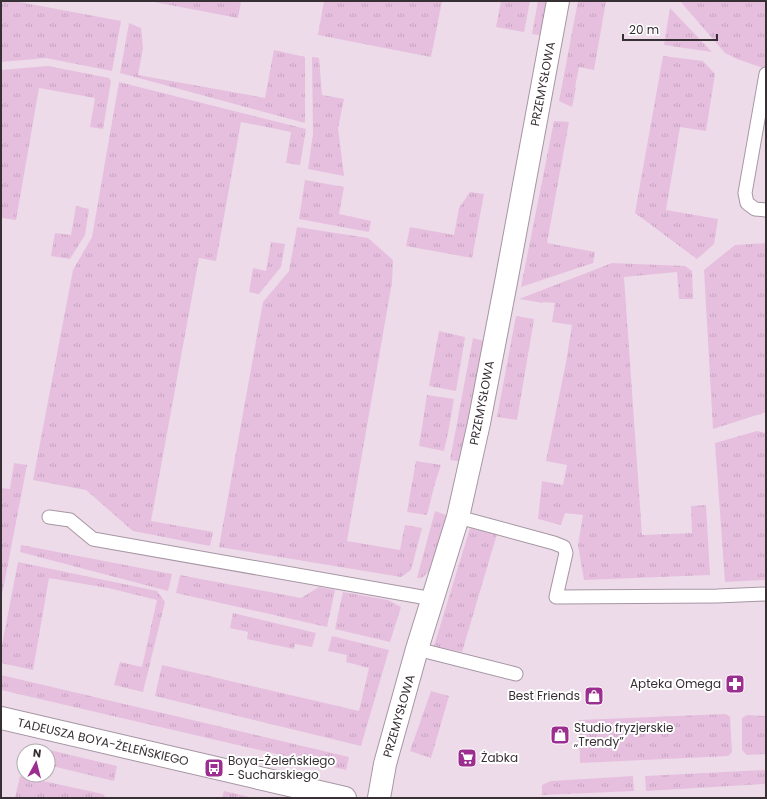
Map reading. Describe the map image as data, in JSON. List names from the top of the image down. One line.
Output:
{"streets":{"street":["PRZEMYSŁOWA","TADEUSZA BOYA-ŻELEŃSKIEGO"]},"places":{"pharmacy":["Apteka Omega"],"shop":["Best Friends","Studio fryzjerskie „Trendy”"],"supermarket":["Żabka"],"bus stop":["Boya-Żeleńskiego - Sucharskiego"]},"scale_bar":"20 m","north":"top"}
